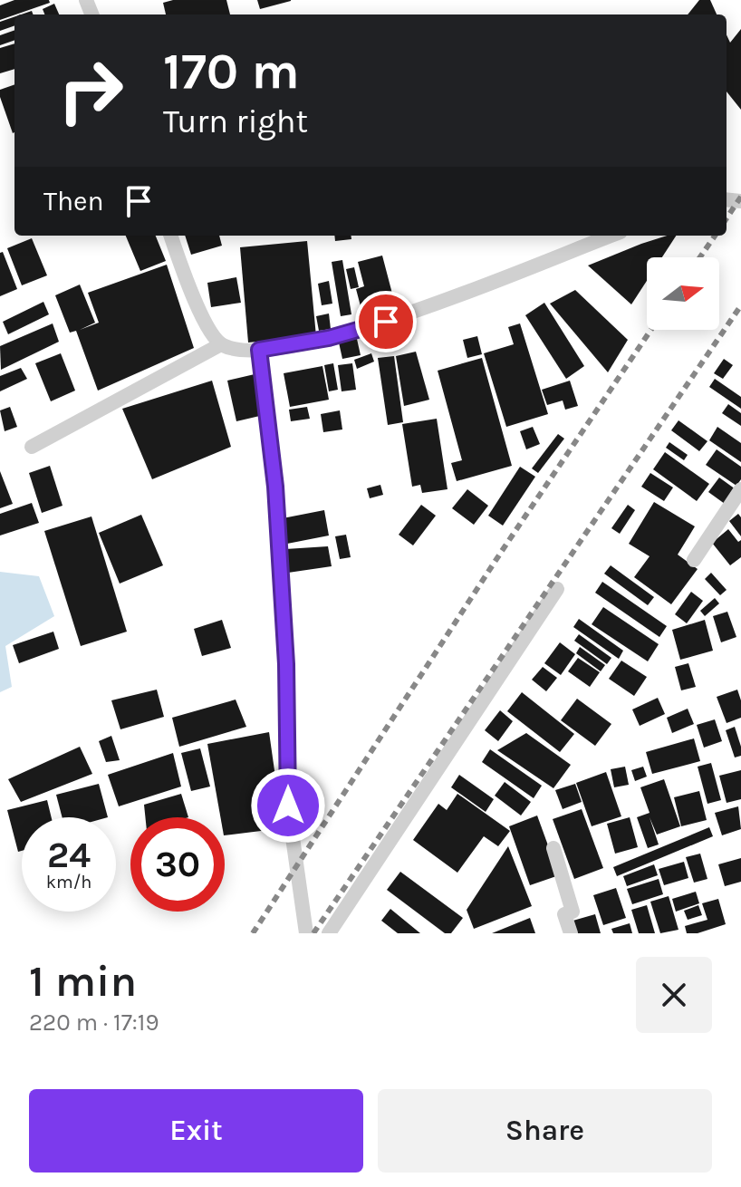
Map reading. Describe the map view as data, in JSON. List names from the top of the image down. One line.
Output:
{"north":"right","page":{"turn":["170 m","Turn right"],"then":"Then","speed":"24 km/h","limit":"30","heading":["1 min","220 m · 17:19"],"buttons":["Exit","Share"]}}
